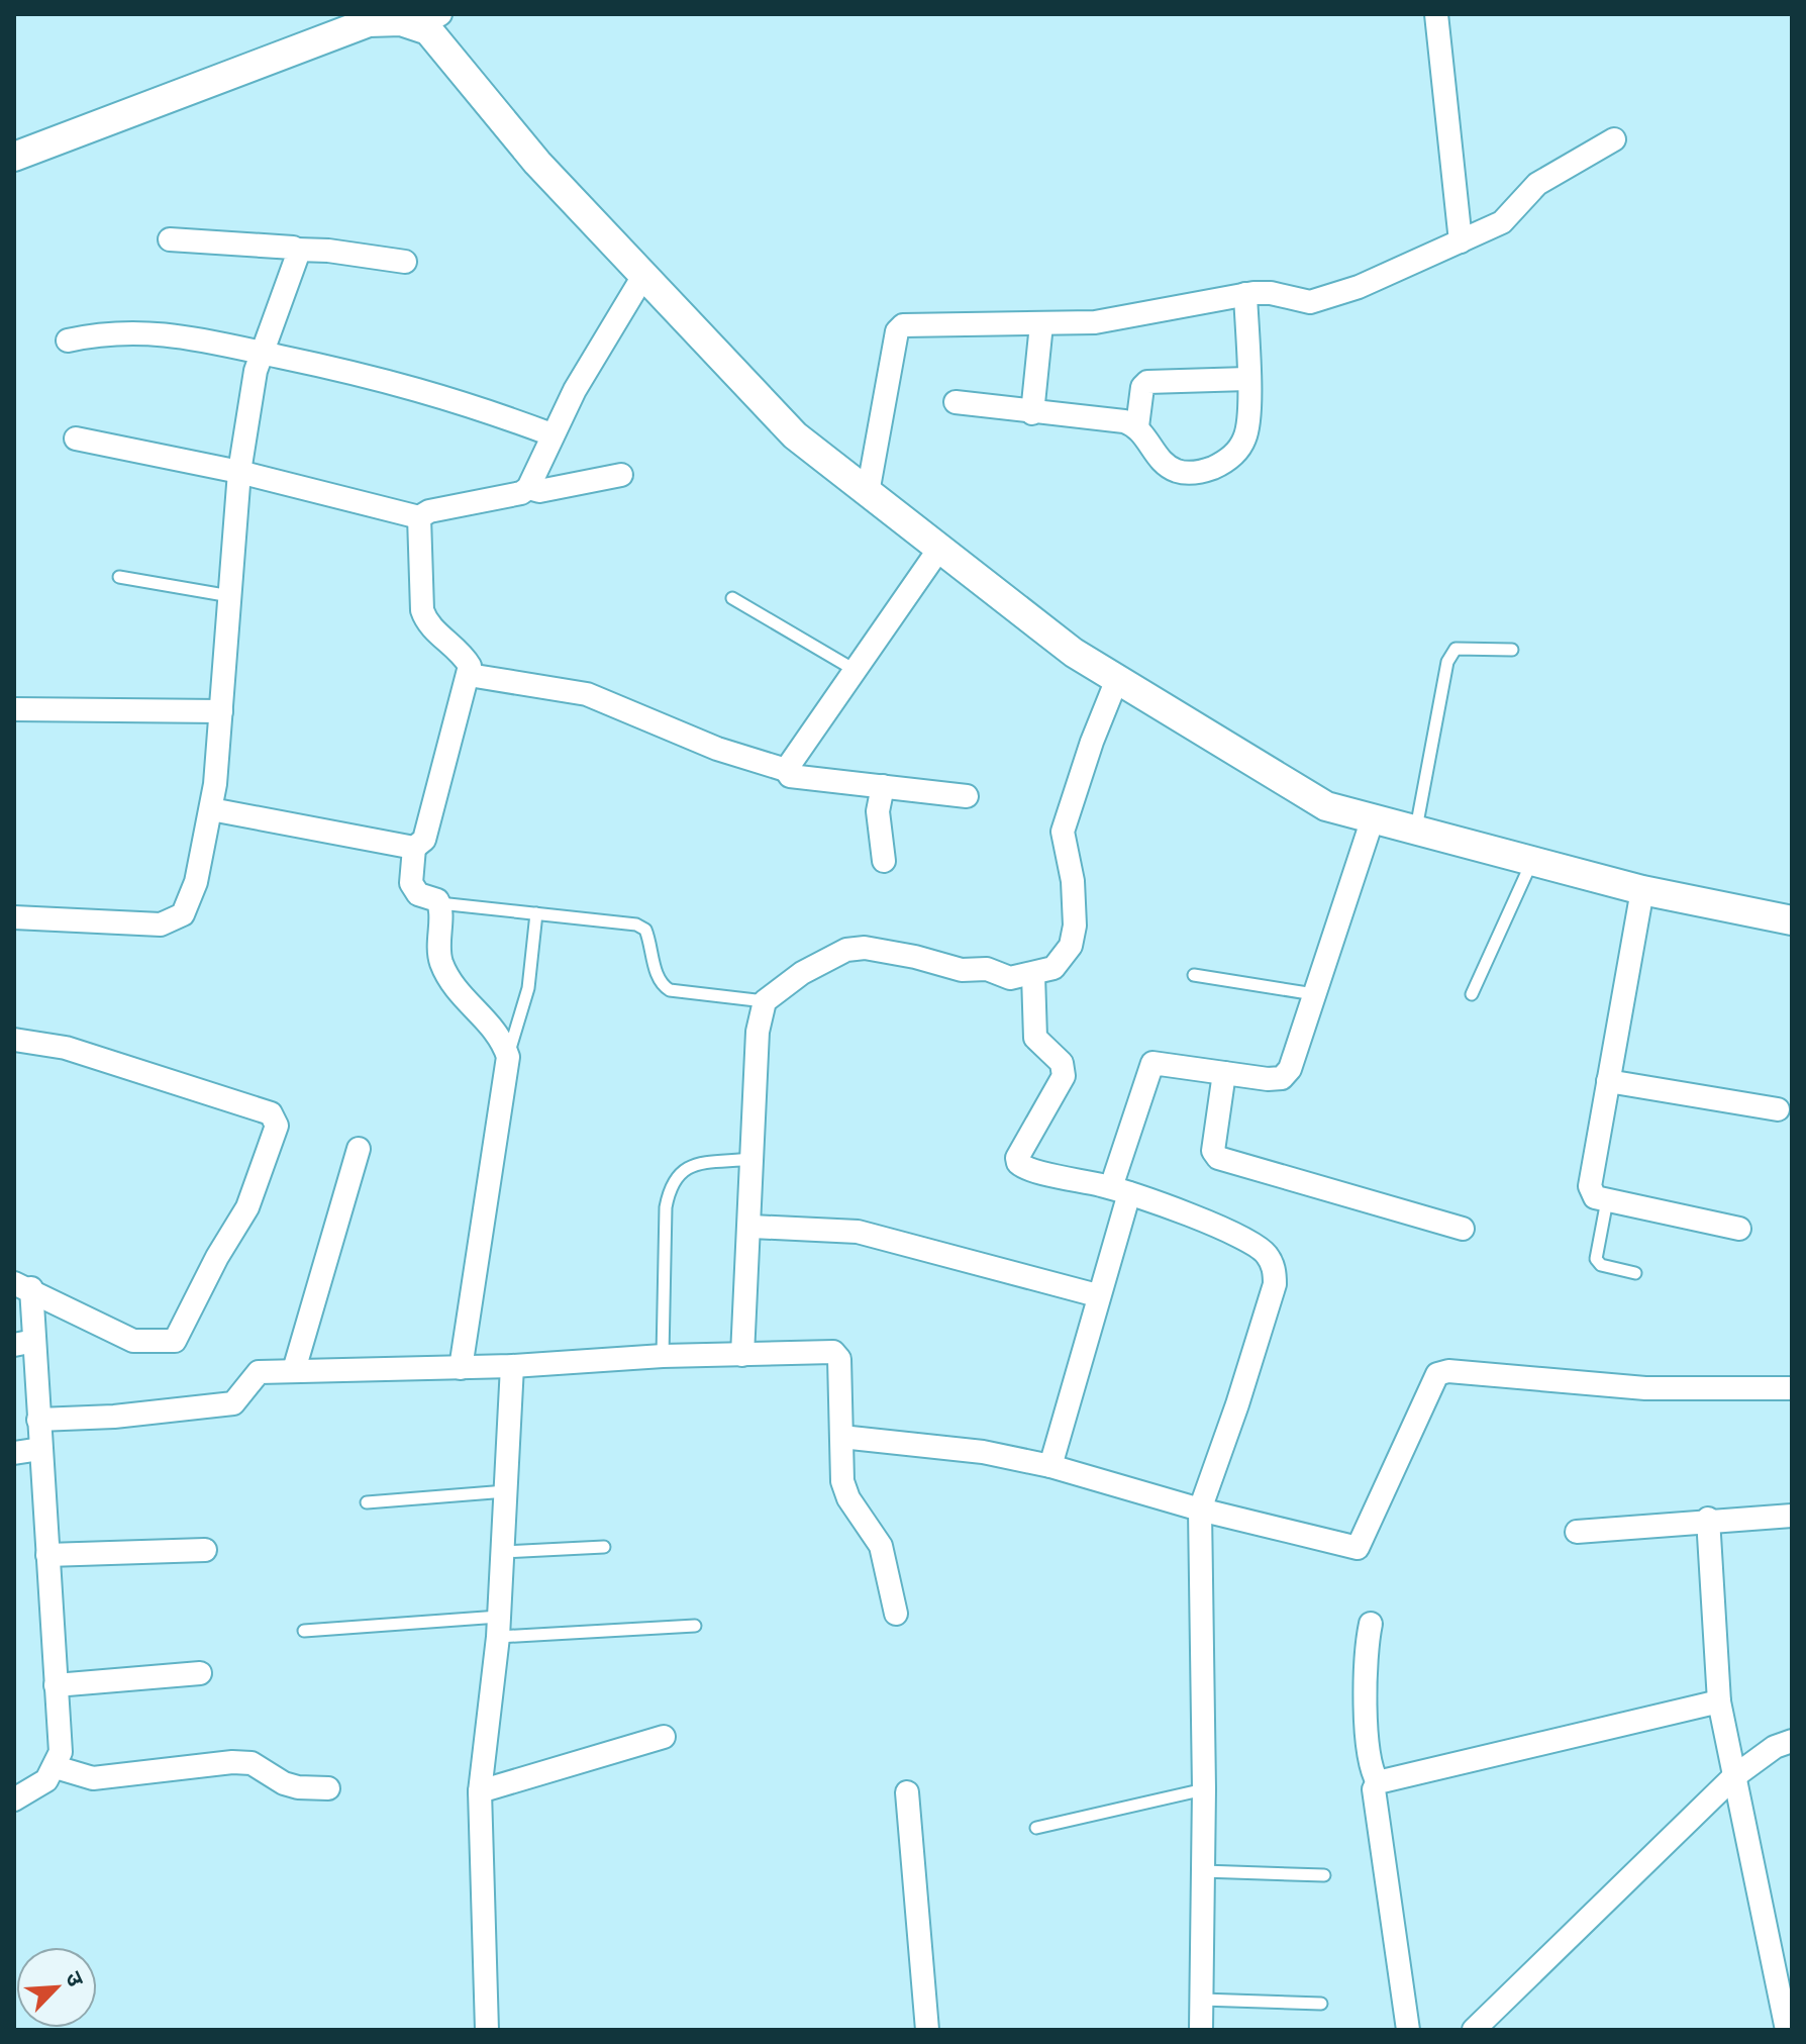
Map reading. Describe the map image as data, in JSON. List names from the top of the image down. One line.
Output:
{"north":"top right"}
